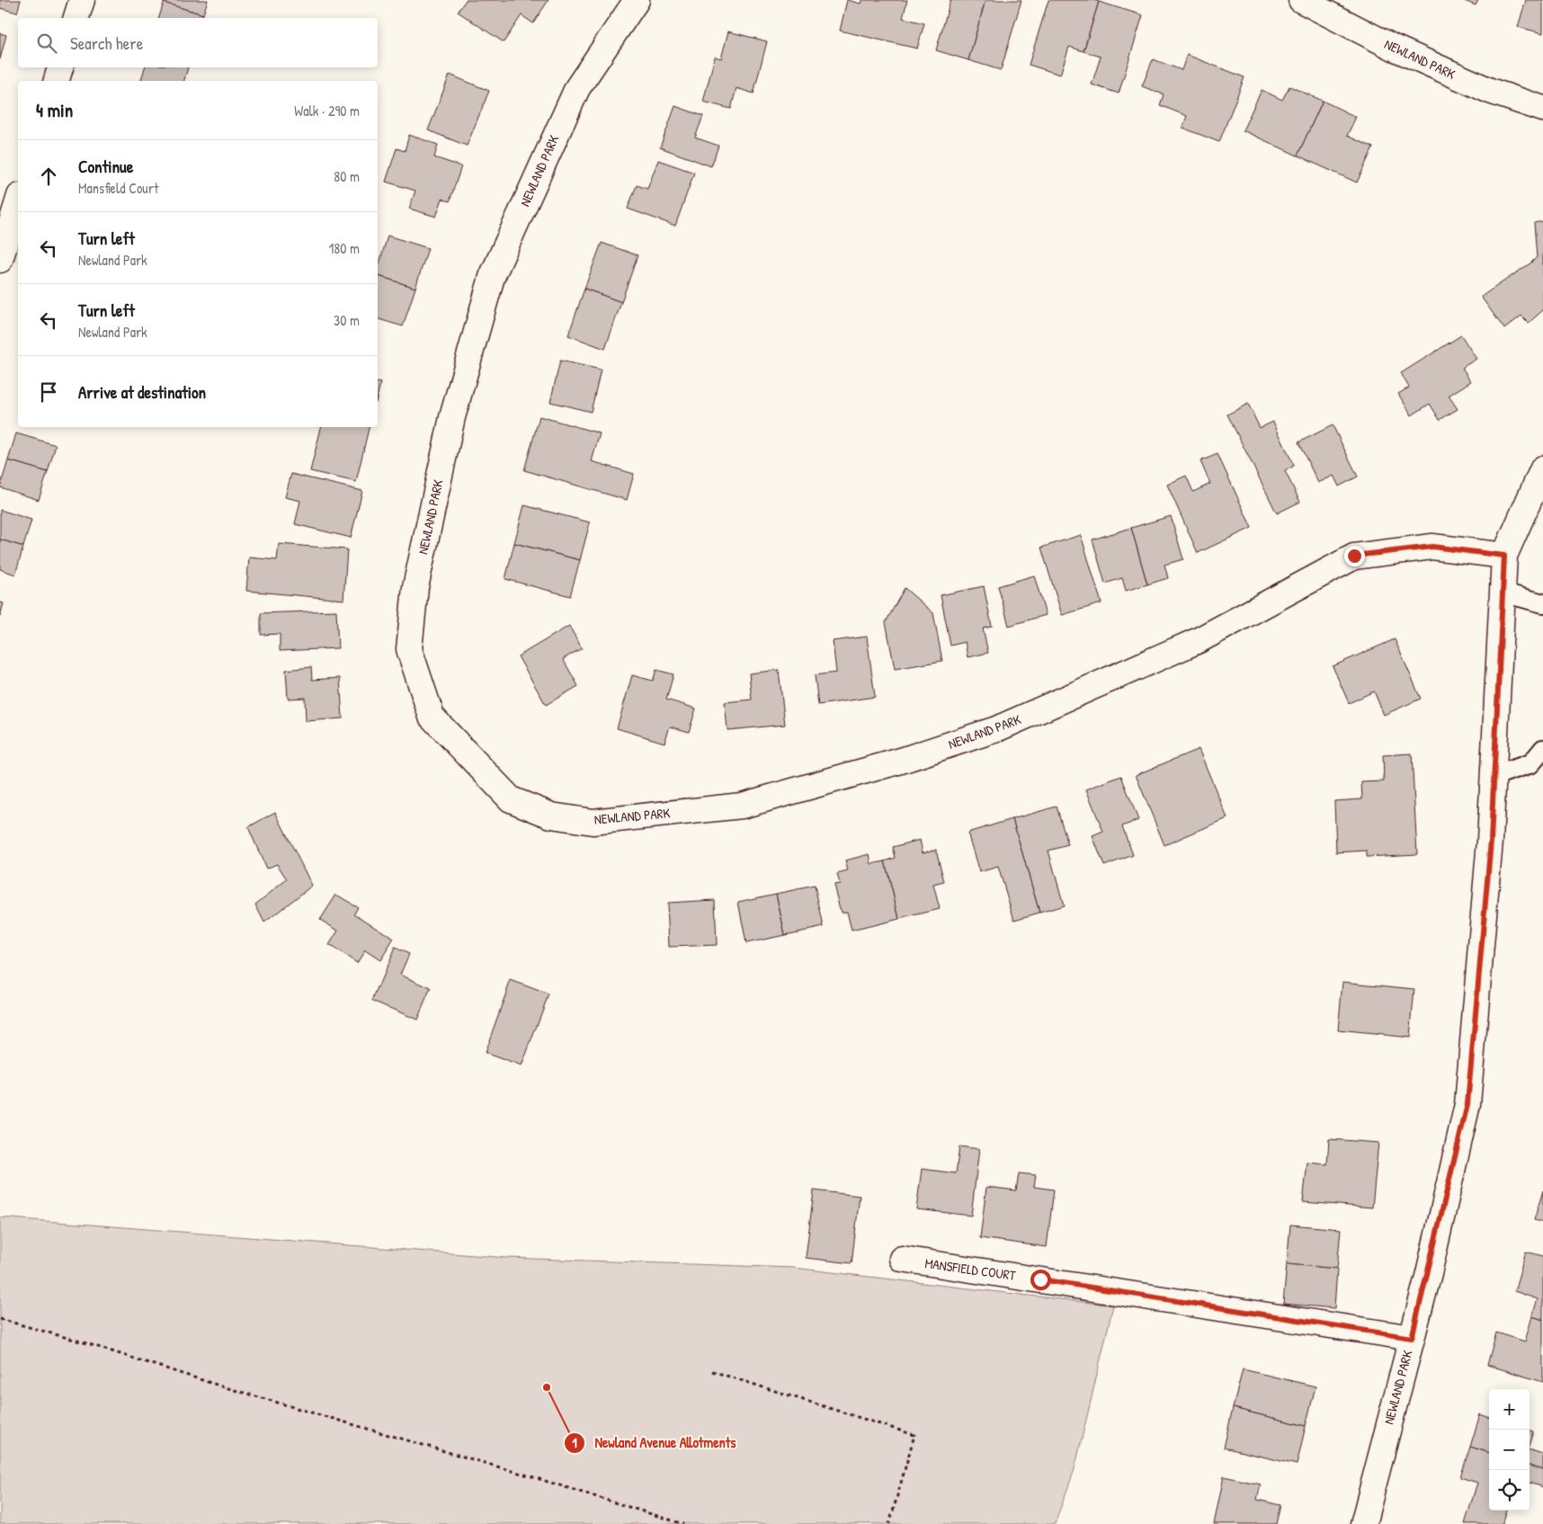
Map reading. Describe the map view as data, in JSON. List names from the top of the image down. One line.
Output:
{"streets":{"street":["NEWLAND PARK","MANSFIELD COURT"]},"crossings":[["NEWLAND PARK","MANSFIELD COURT"]],"places":["Newland Avenue Allotments"],"page":{"search":"Search here","heading":["4 min","Walk · 290 m"],"list":[["Continue","Mansfield Court","80 m"],["Turn left","Newland Park","180 m"],["Turn left","Newland Park","30 m"],"Arrive at destination"],"map_buttons":["+","−"]}}
